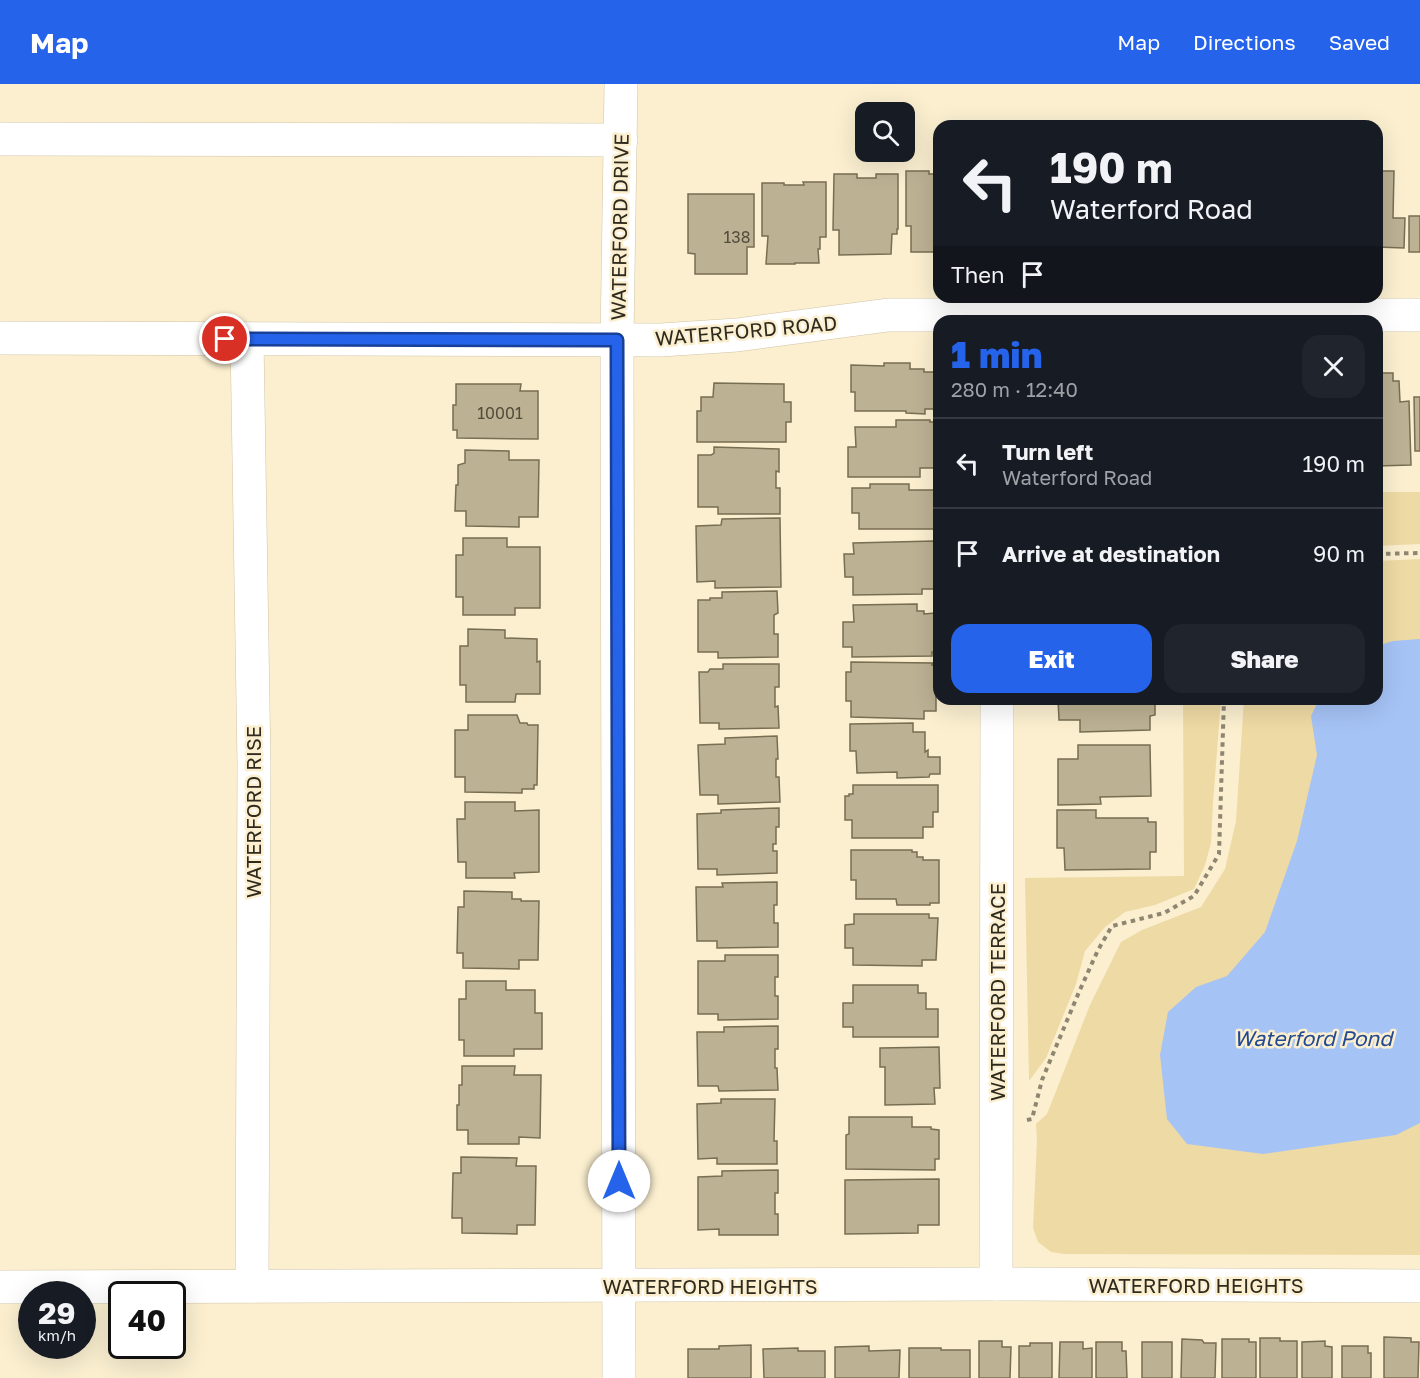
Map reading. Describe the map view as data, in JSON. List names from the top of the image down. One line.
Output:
{"streets":{"street":["WATERFORD DRIVE","WATERFORD ROAD","WATERFORD RISE","WATERFORD TERRACE","WATERFORD HEIGHTS"]},"crossings":[["WATERFORD DRIVE","WATERFORD ROAD"],["WATERFORD DRIVE","WATERFORD HEIGHTS"],["WATERFORD ROAD","WATERFORD RISE"],["WATERFORD RISE","WATERFORD HEIGHTS"],["WATERFORD TERRACE","WATERFORD HEIGHTS"]],"water":["Waterford Pond"],"house_numbers":["138","10001"],"page":{"header":"Map","nav":["Map","Directions","Saved"],"turn":["190 m","Waterford Road"],"then":"Then","heading":["1 min","280 m · 12:40"],"list":[{"name":"Turn left","note":"Waterford Road","value":"190 m"},{"name":"Arrive at destination","value":"90 m"}],"buttons":["Exit","Share"],"speed":"29 km/h","limit":"40"}}
